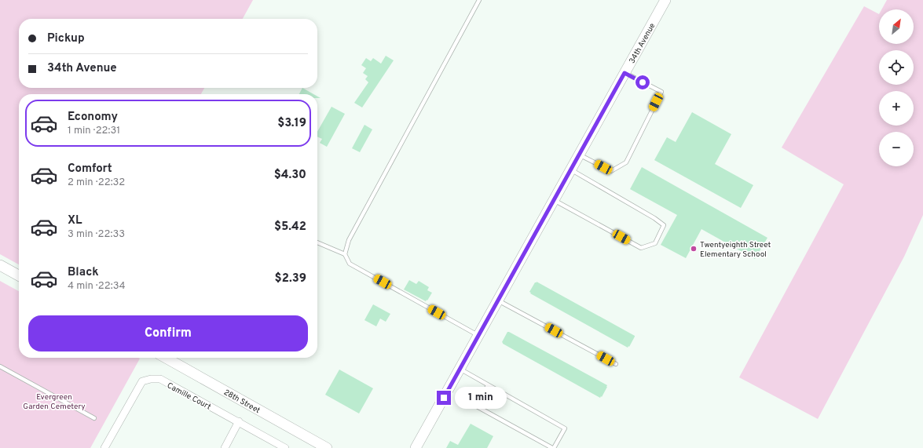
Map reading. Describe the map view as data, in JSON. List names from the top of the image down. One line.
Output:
{"streets":{"street":["34th Avenue","Camille Court","28th Street"]},"parks":["Evergreen Garden Cemetery"],"places":["Twentyeighth Street Elementary School"],"north":"top right","page":{"map_buttons":["+","−"],"banner":["Pickup","34th Avenue"],"list":[{"name":"Economy","note":"1 min · 22:31","value":"$3.19"},{"name":"Comfort","note":"2 min · 22:32","value":"$4.30"},{"name":"XL","note":"3 min · 22:33","value":"$5.42"},{"name":"Black","note":"4 min · 22:34","value":"$2.39"}],"buttons":"Confirm","bubble":"1 min"}}
